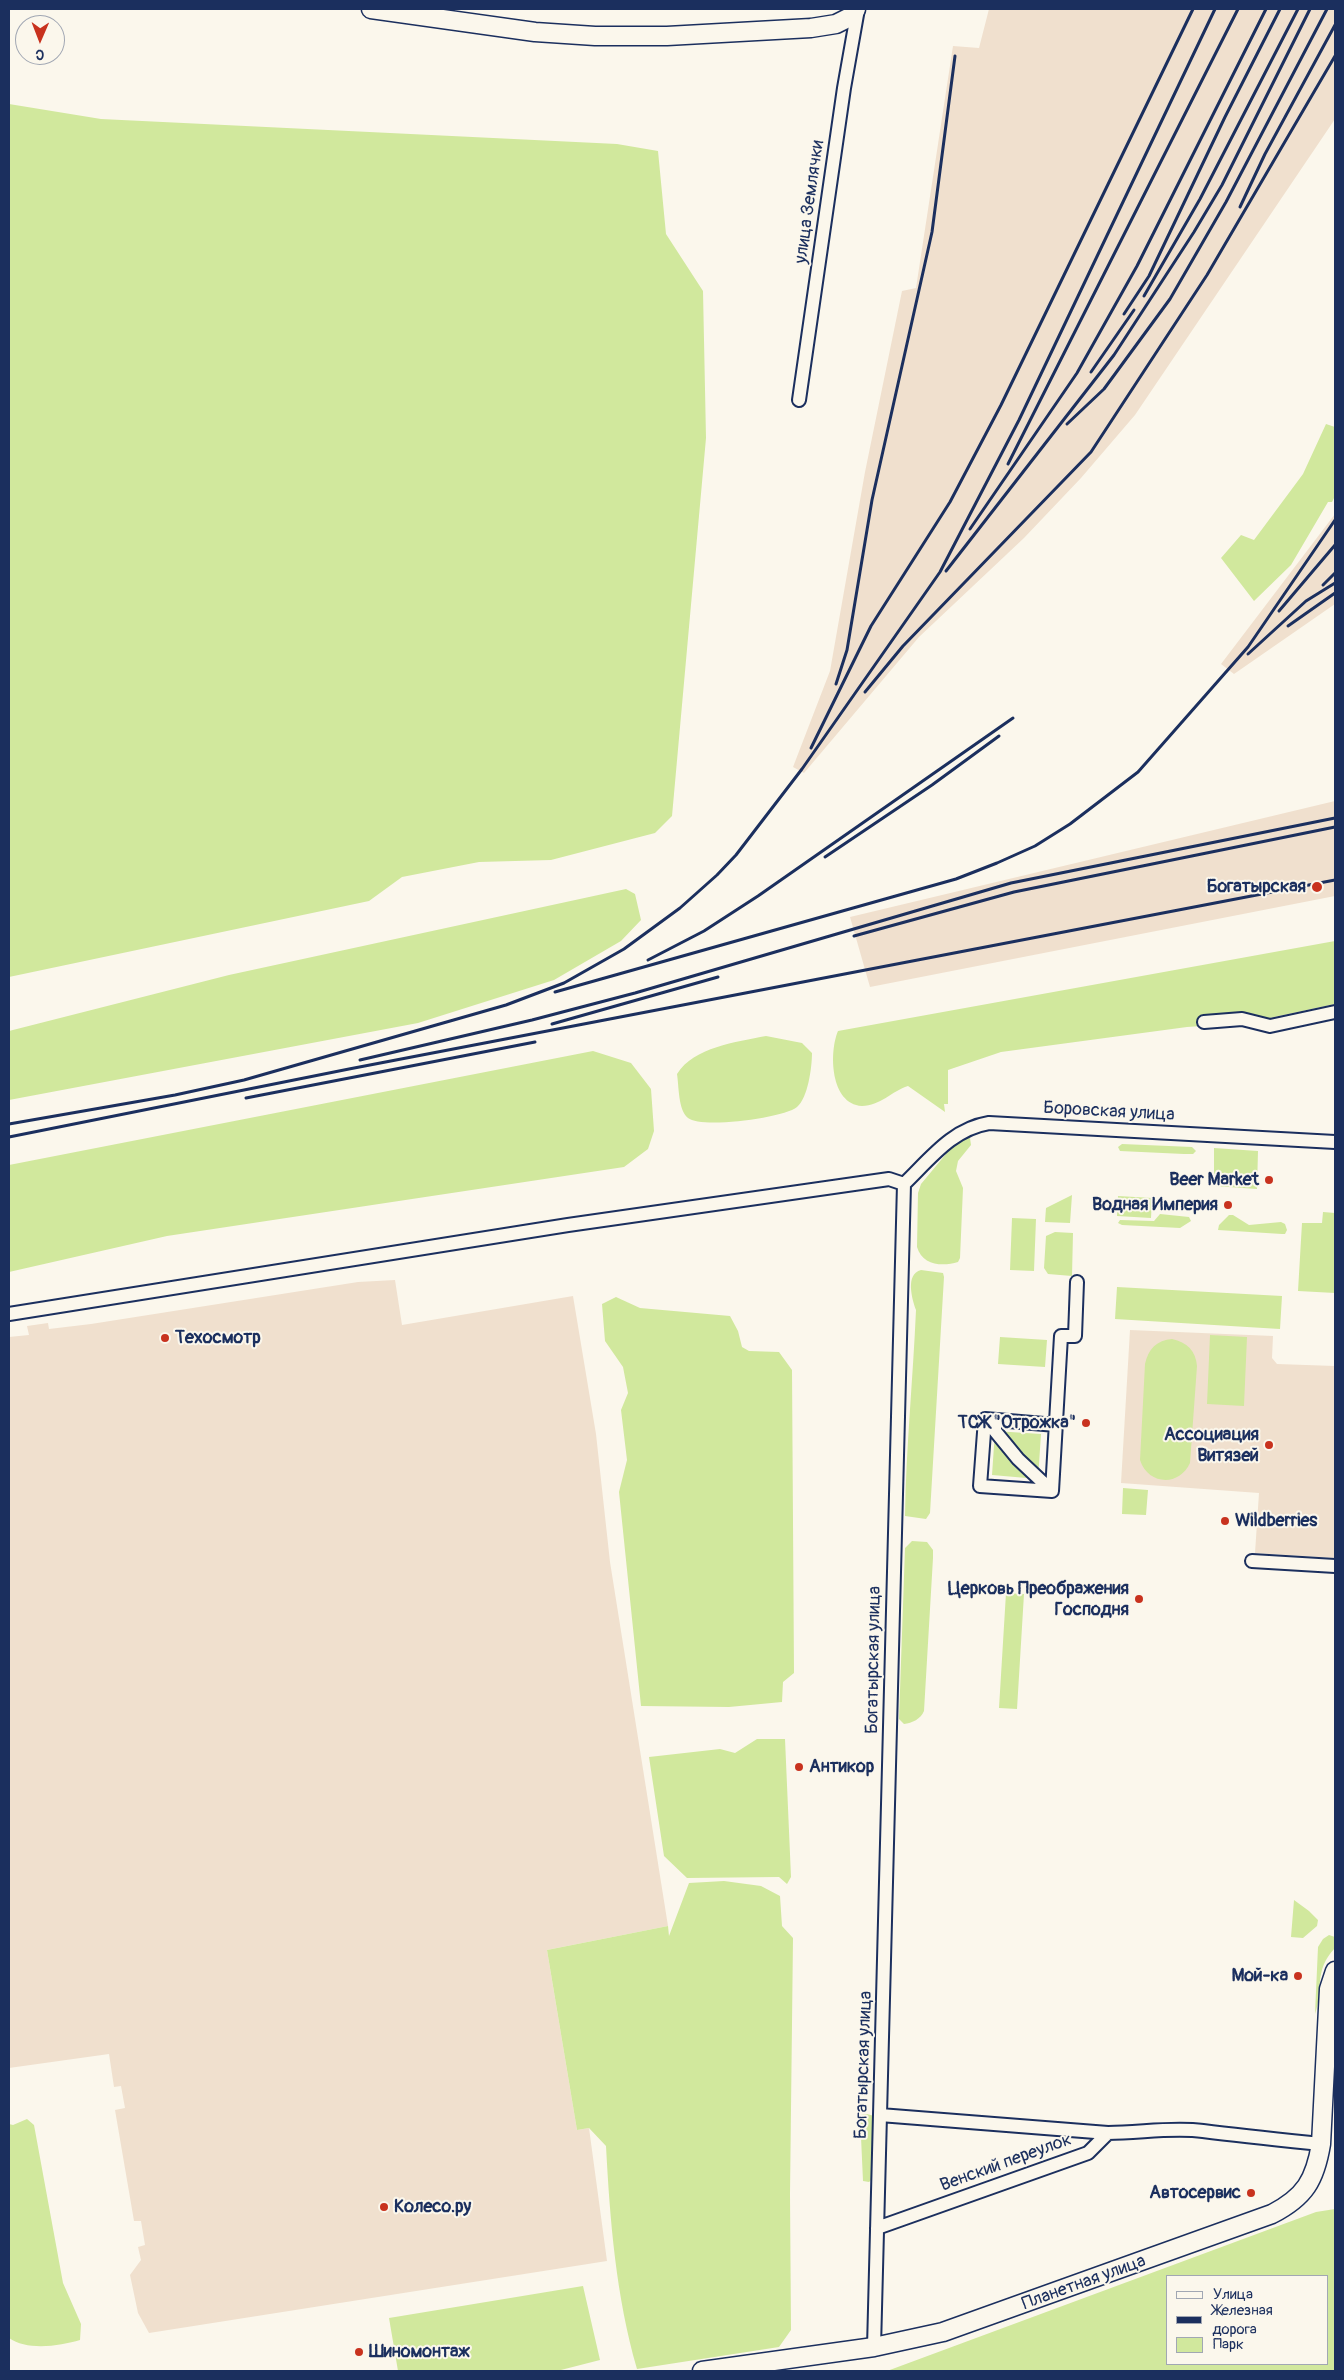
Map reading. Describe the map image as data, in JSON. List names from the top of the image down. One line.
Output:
{"streets":{"main road":["Планетная улица"],"street":["улица Землячки","Боровская улица","Богатырская улица","Венский переулок"]},"crossings":[["Боровская улица","Богатырская улица"],["Богатырская улица","Венский переулок"],["Богатырская улица","Планетная улица"]],"places":["Богатырская","Beer Market","Водная Империя","Техосмотр","ТСЖ \"Отрожка\"","Ассоциация Витязей","Wildberries","Церковь Преображения Господня","Антикор","Мой-ка","Автосервис","Колесо.ру","Шиномонтаж"],"legend":["Улица","Железная дорога","Парк"],"north":"bottom"}
